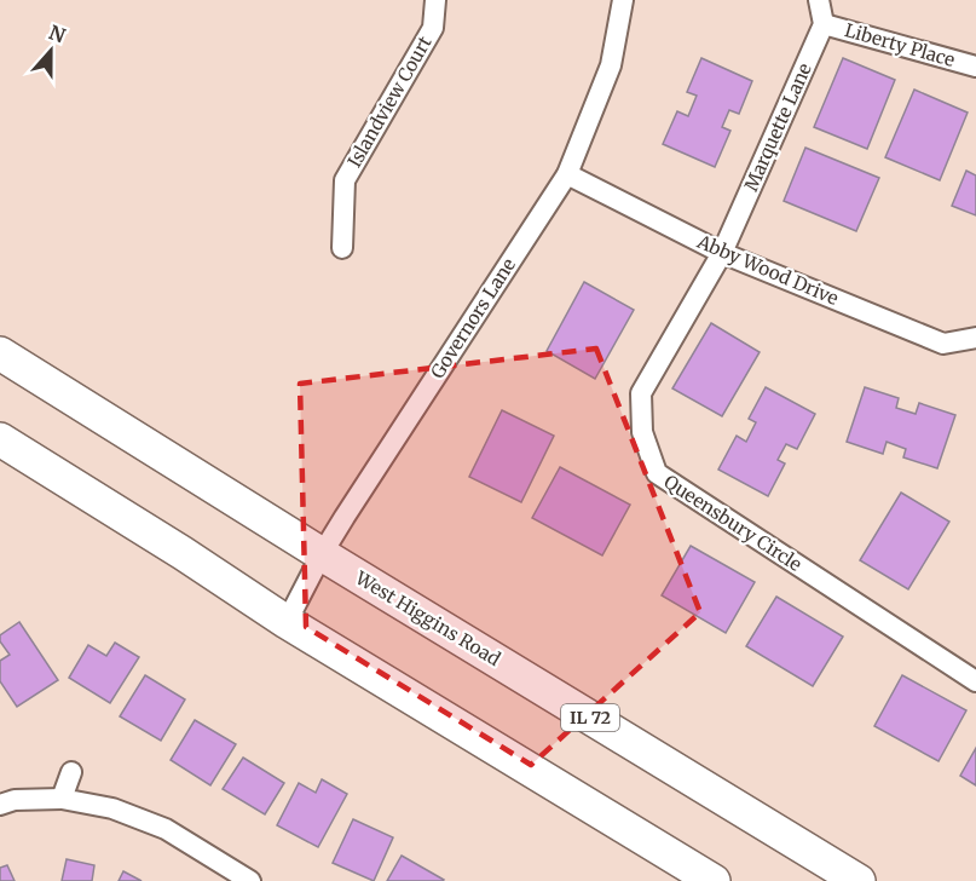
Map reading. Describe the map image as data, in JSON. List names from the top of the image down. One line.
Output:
{"streets":{"main road":["West Higgins Road","IL 72"],"street":["Liberty Place","Islandview Court","Marquette Lane","Abby Wood Drive","Governors Lane","Queensbury Circle"]},"crossings":[["Liberty Place","Marquette Lane"],["Marquette Lane","Abby Wood Drive"],["Marquette Lane","Queensbury Circle"],["Abby Wood Drive","Governors Lane"],["Abby Wood Drive","Queensbury Circle"],["Governors Lane","West Higgins Road"]],"north":"top"}
